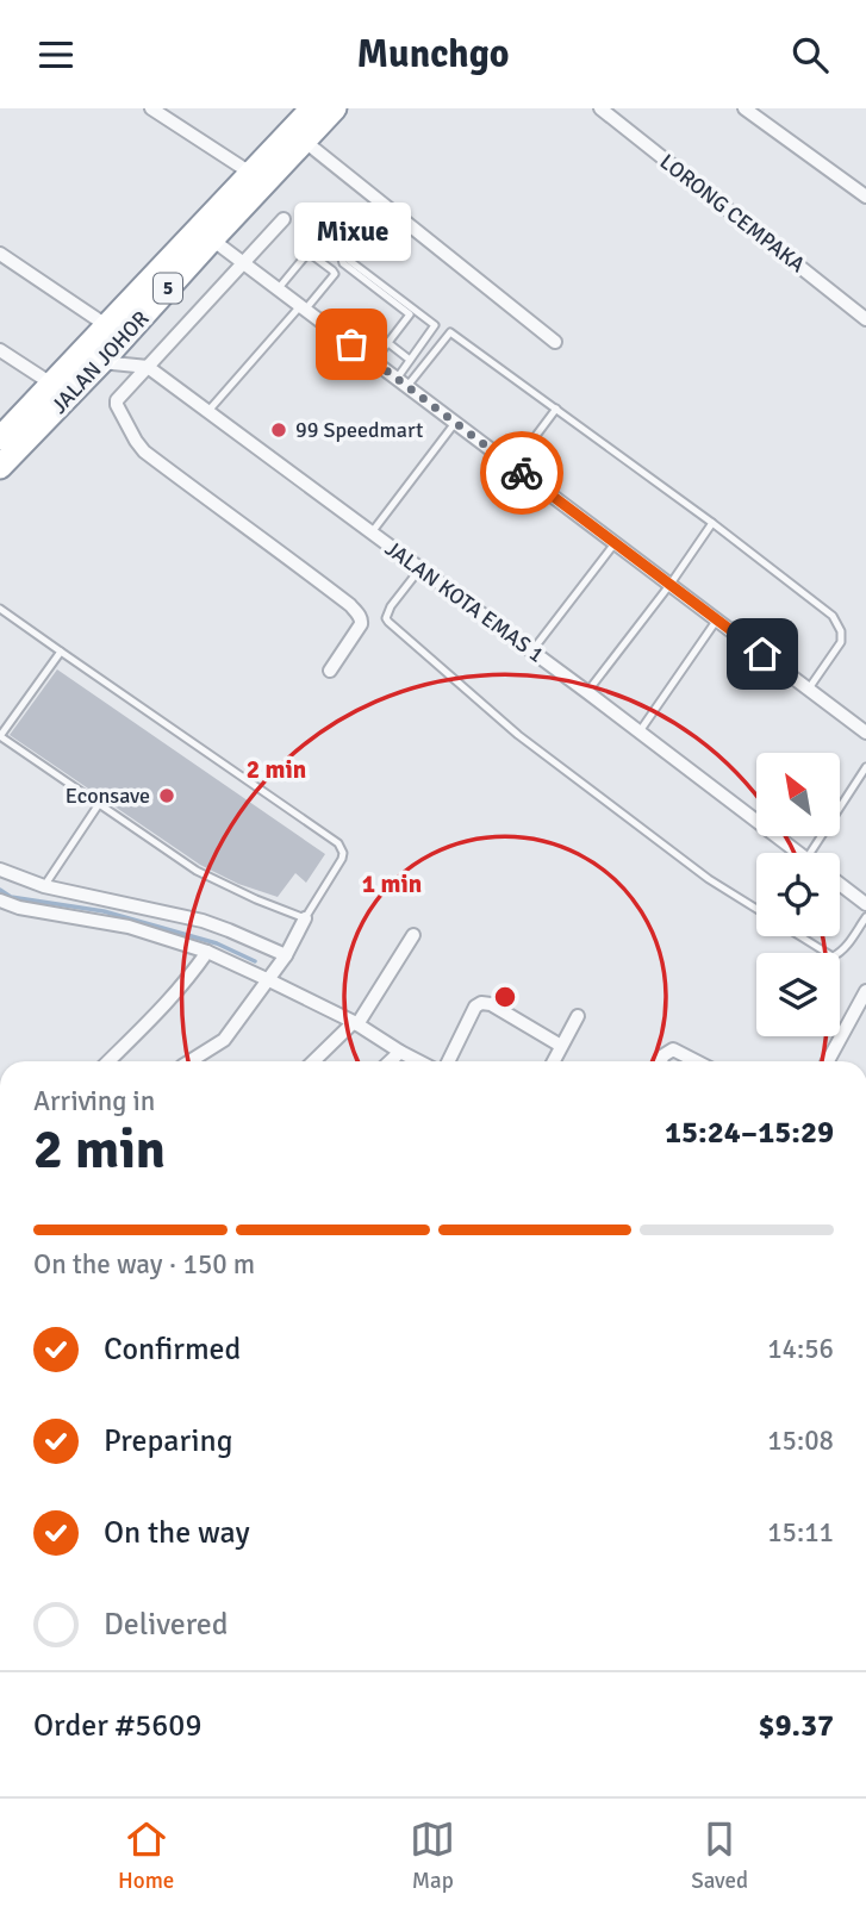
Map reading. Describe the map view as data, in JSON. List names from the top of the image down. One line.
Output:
{"streets":{"highway":["5","JALAN JOHOR"],"street":["LORONG CEMPAKA","JALAN KOTA EMAS 1"]},"places":["Mixue","99 Speedmart","Econsave"],"north":"top left","page":{"header":"Munchgo","bubble":"Mixue","heading":["2 min","Arriving in","15:24–15:29"],"panel":["Order #5609","$9.37"],"bar":"On the way · 150 m","list":[["Confirmed","14:56"],["Preparing","15:08"],["On the way","15:11"],"Delivered"],"tabs":["Home","Map","Saved"]},"rings":["2 min","1 min"]}
